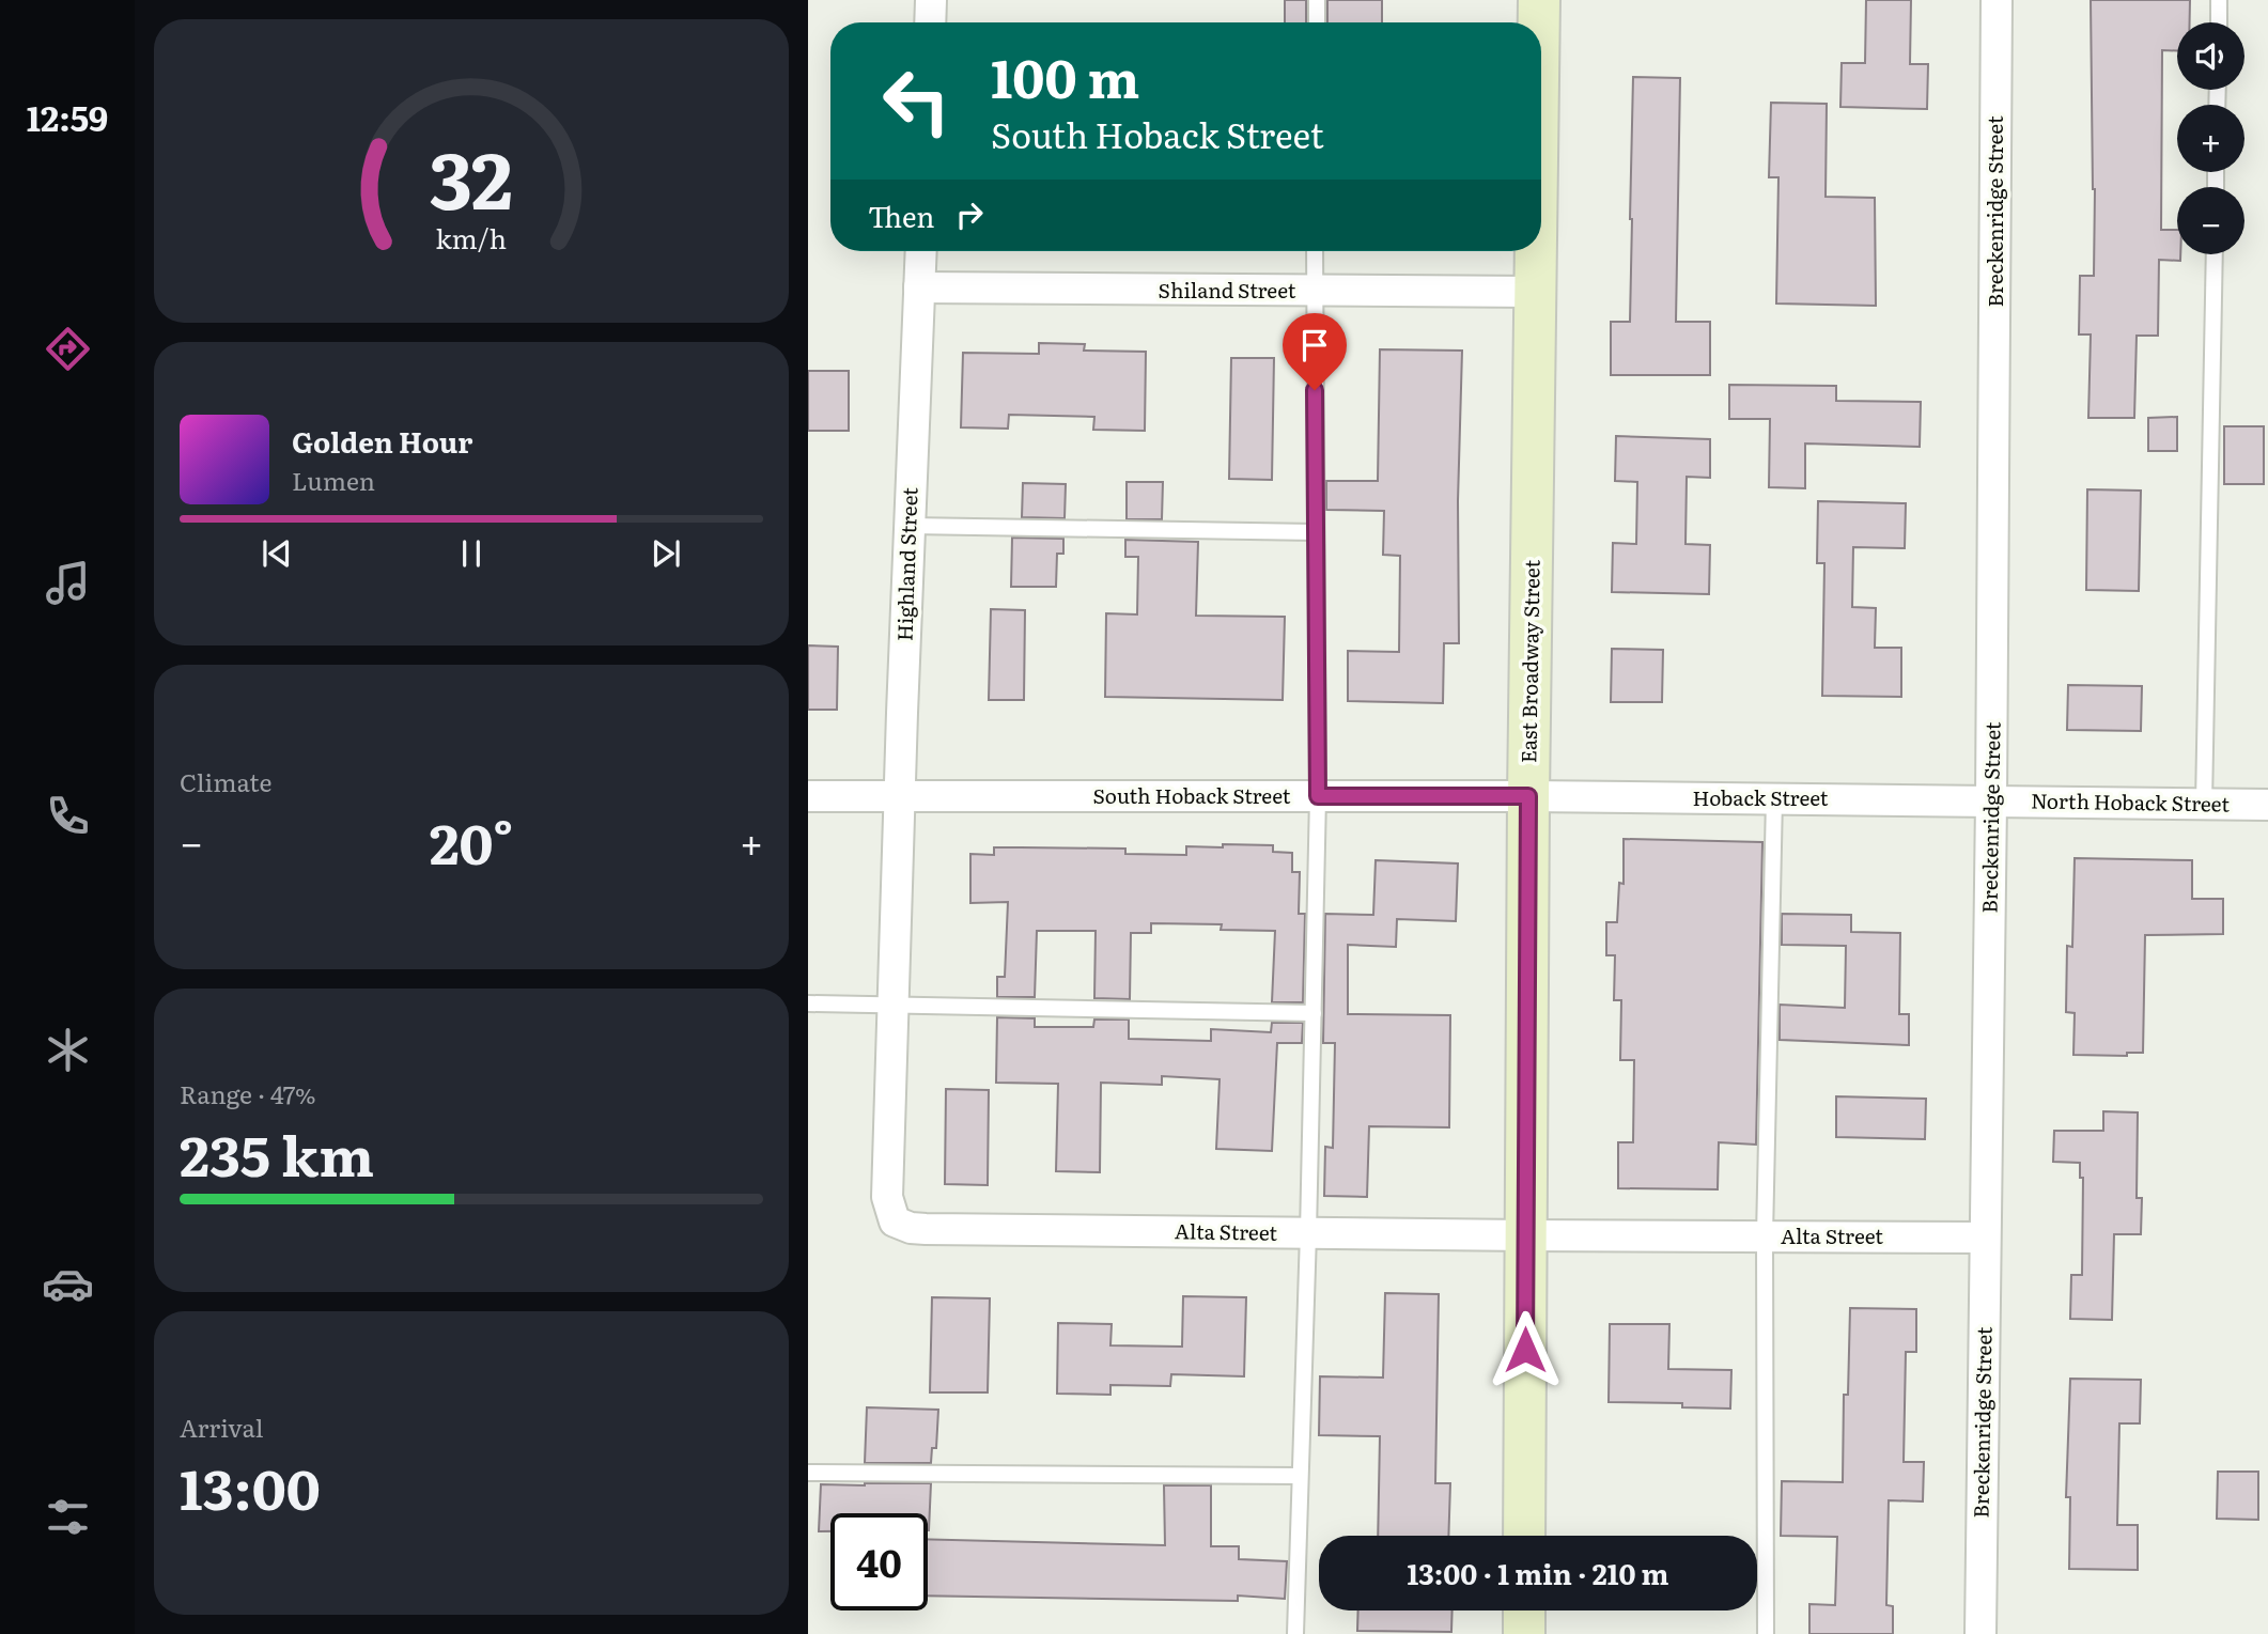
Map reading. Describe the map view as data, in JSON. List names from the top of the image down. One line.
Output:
{"streets":{"street":["Breckenridge Street","Shiland Street","Highland Street","East Broadway Street","South Hoback Street","Hoback Street","North Hoback Street","Alta Street"]},"crossings":[["Breckenridge Street","Hoback Street"],["Breckenridge Street","North Hoback Street"],["Breckenridge Street","Alta Street"],["Shiland Street","Highland Street"],["Shiland Street","East Broadway Street"],["Highland Street","South Hoback Street"],["Highland Street","Alta Street"],["East Broadway Street","South Hoback Street"],["East Broadway Street","Hoback Street"],["East Broadway Street","Alta Street"],["South Hoback Street","Hoback Street"],["South Hoback Street","Alta Street"],["Hoback Street","North Hoback Street"]],"page":{"tabs":"12:59","map_buttons":["+","−"],"turn":["100 m","South Hoback Street"],"then":"Then","song":["Golden Hour","Lumen"],"tile":["Climate",["Range · 47%","235 km"],["Arrival","13:00"]],"heat":["−","20°","+"],"limit":"40","trip":"13:00 · 1 min · 210 m","gauge":["32","km/h"]}}
